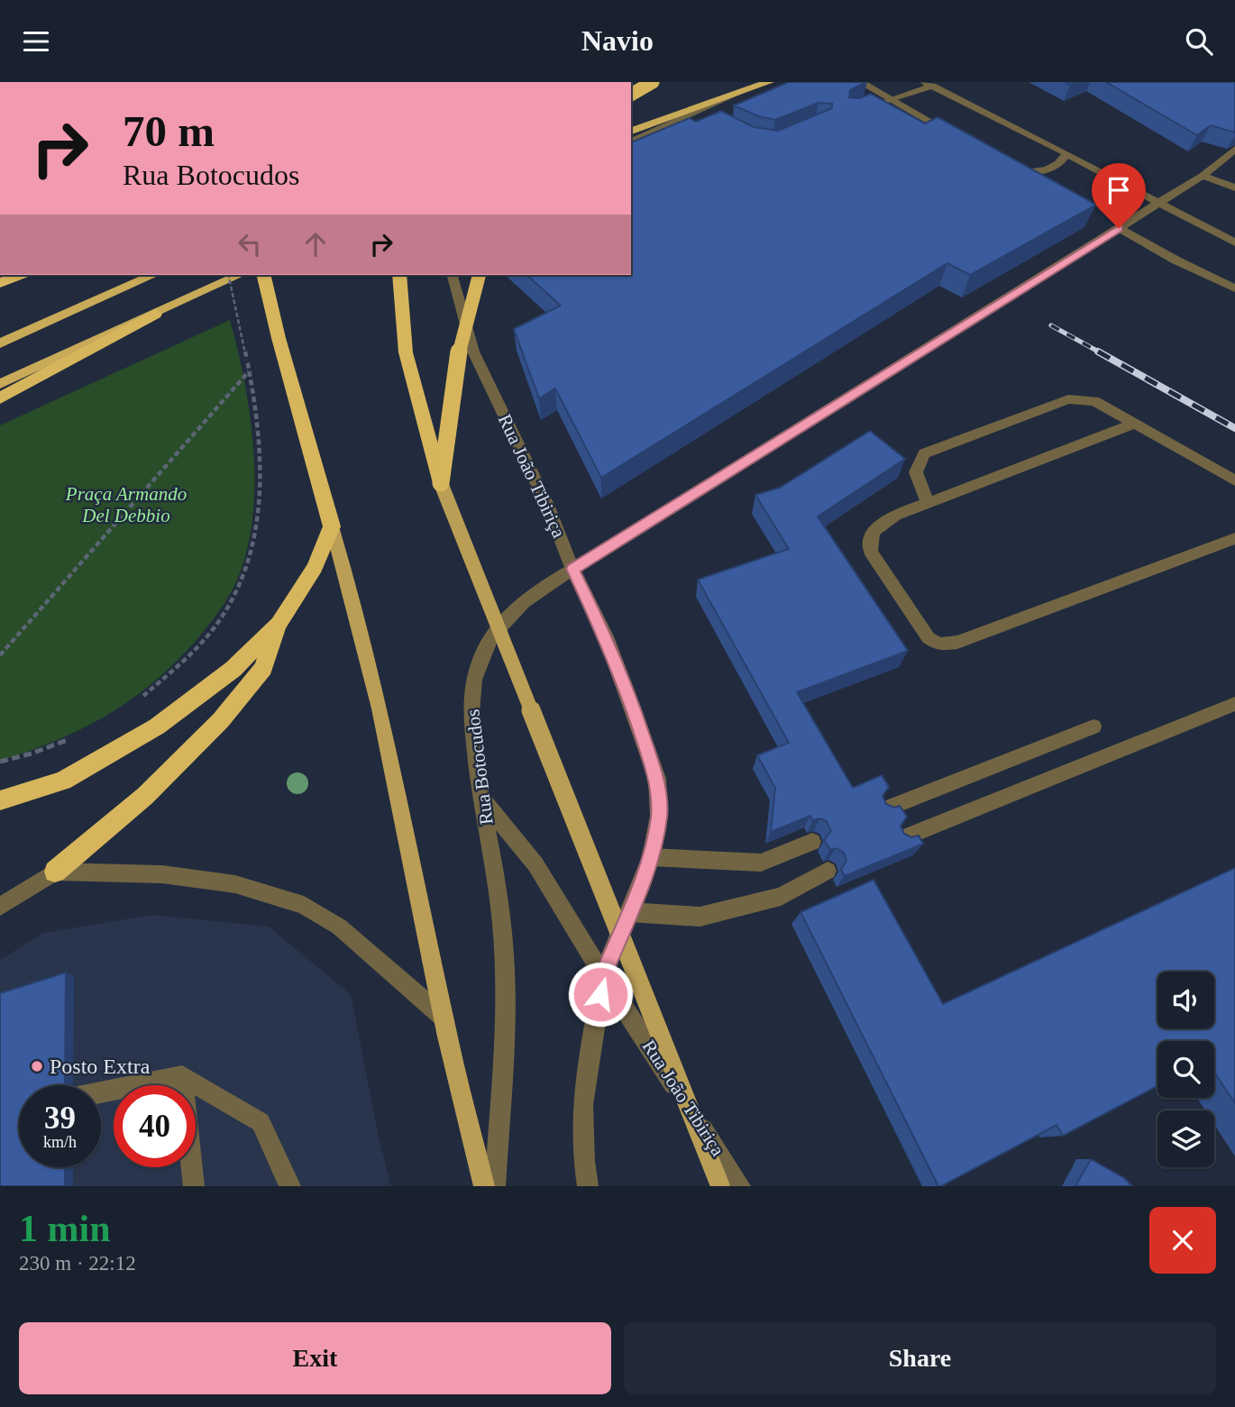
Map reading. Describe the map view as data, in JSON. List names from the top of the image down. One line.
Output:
{"streets":{"street":["Rua João Tibiriça","Rua Botocudos"]},"crossings":[["Rua João Tibiriça","Rua Botocudos"]],"parks":["Praça Armando Del Debbio"],"places":["Posto Extra"],"page":{"header":"Navio","turn":["70 m","Rua Botocudos"],"speed":"39 km/h","limit":"40","heading":["1 min","230 m · 22:12"],"buttons":["Exit","Share"]}}
